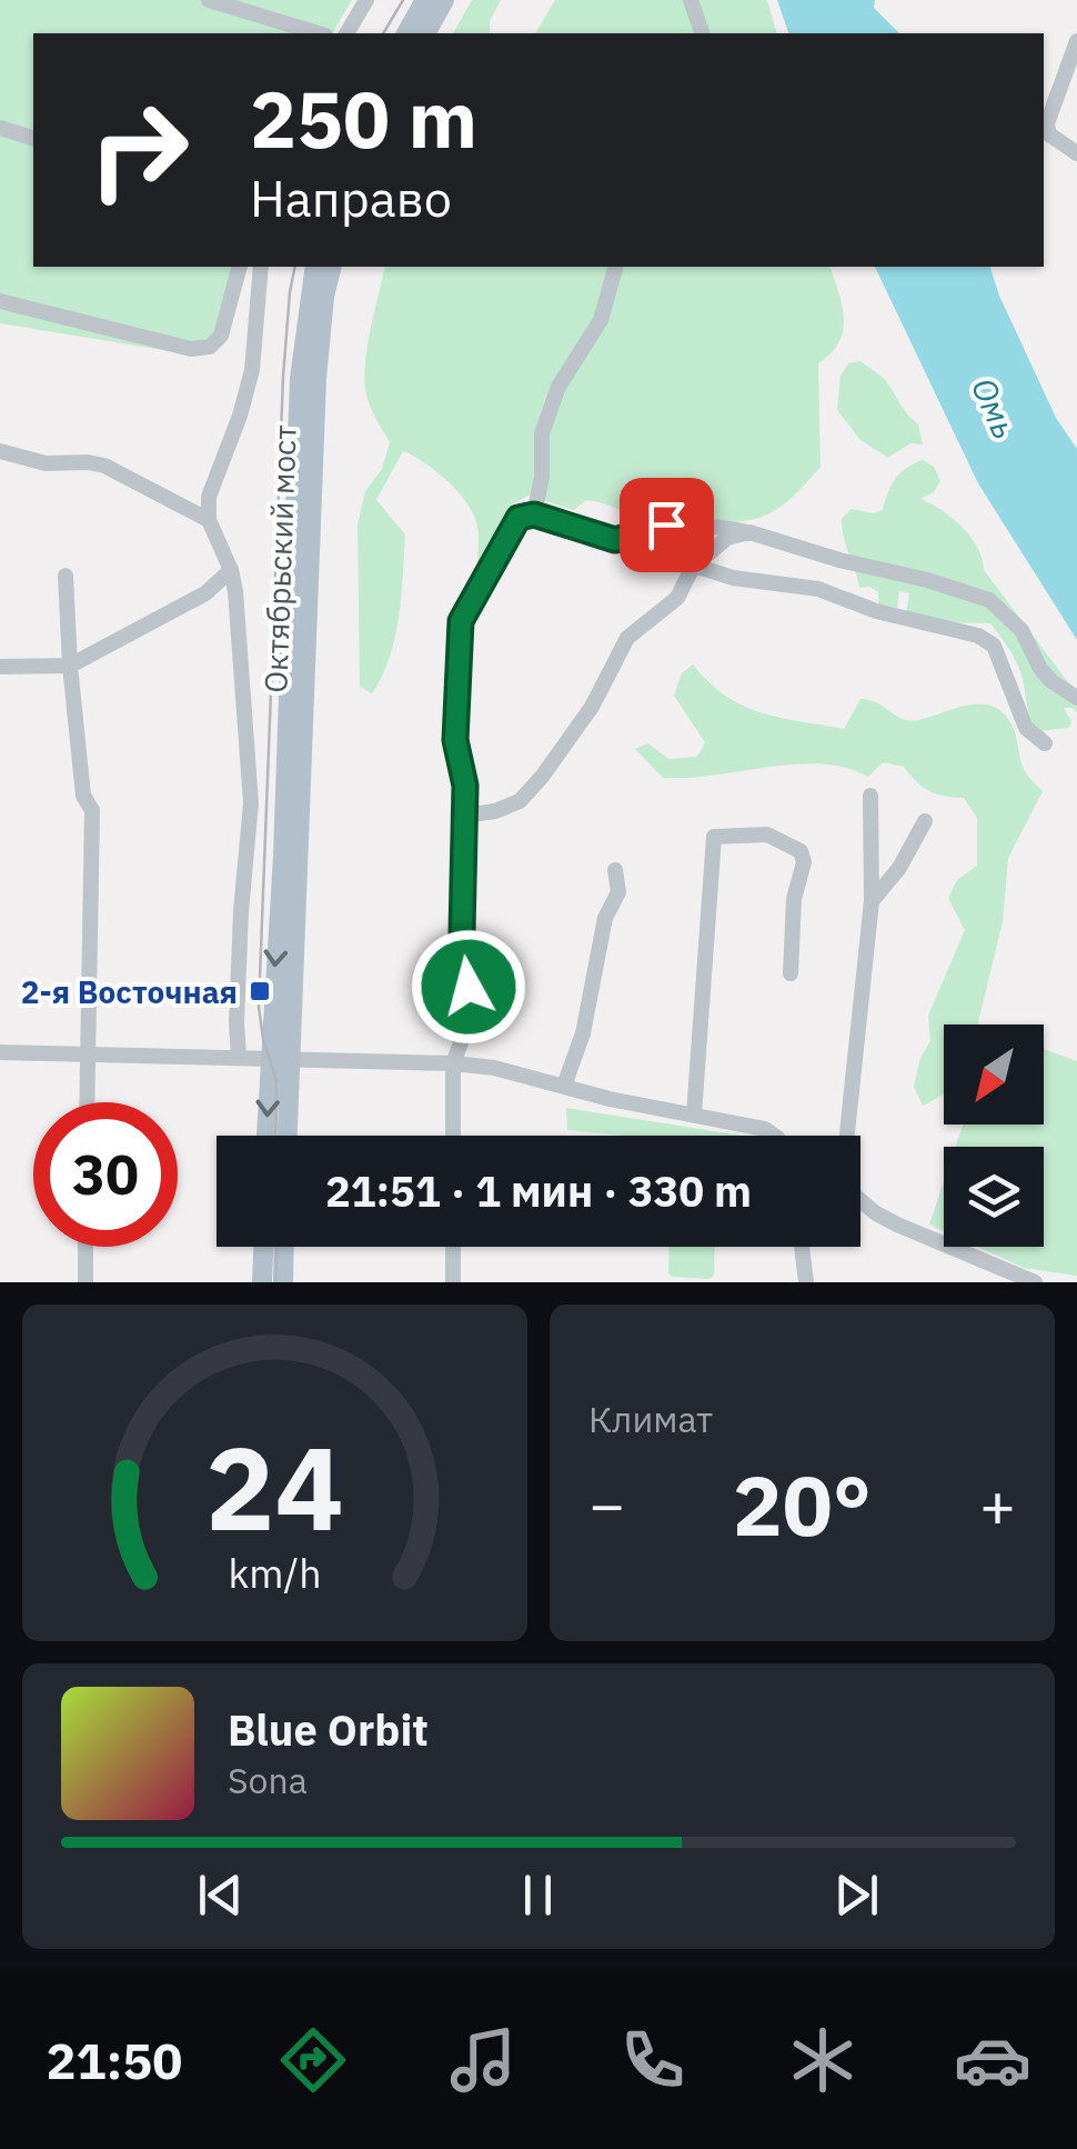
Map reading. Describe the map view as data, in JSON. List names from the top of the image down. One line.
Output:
{"streets":{"main road":["Октябрьский мост"]},"water":["Омь"],"places":{"transit":["2-я Восточная"]},"north":"bottom left","page":{"turn":["250 m","Направо"],"limit":"30","trip":"21:51 · 1 мин · 330 m","tile":"Климат","heat":["−","20°","+"],"song":["Blue Orbit","Sona"],"tabs":"21:50","gauge":["24","km/h"]}}
